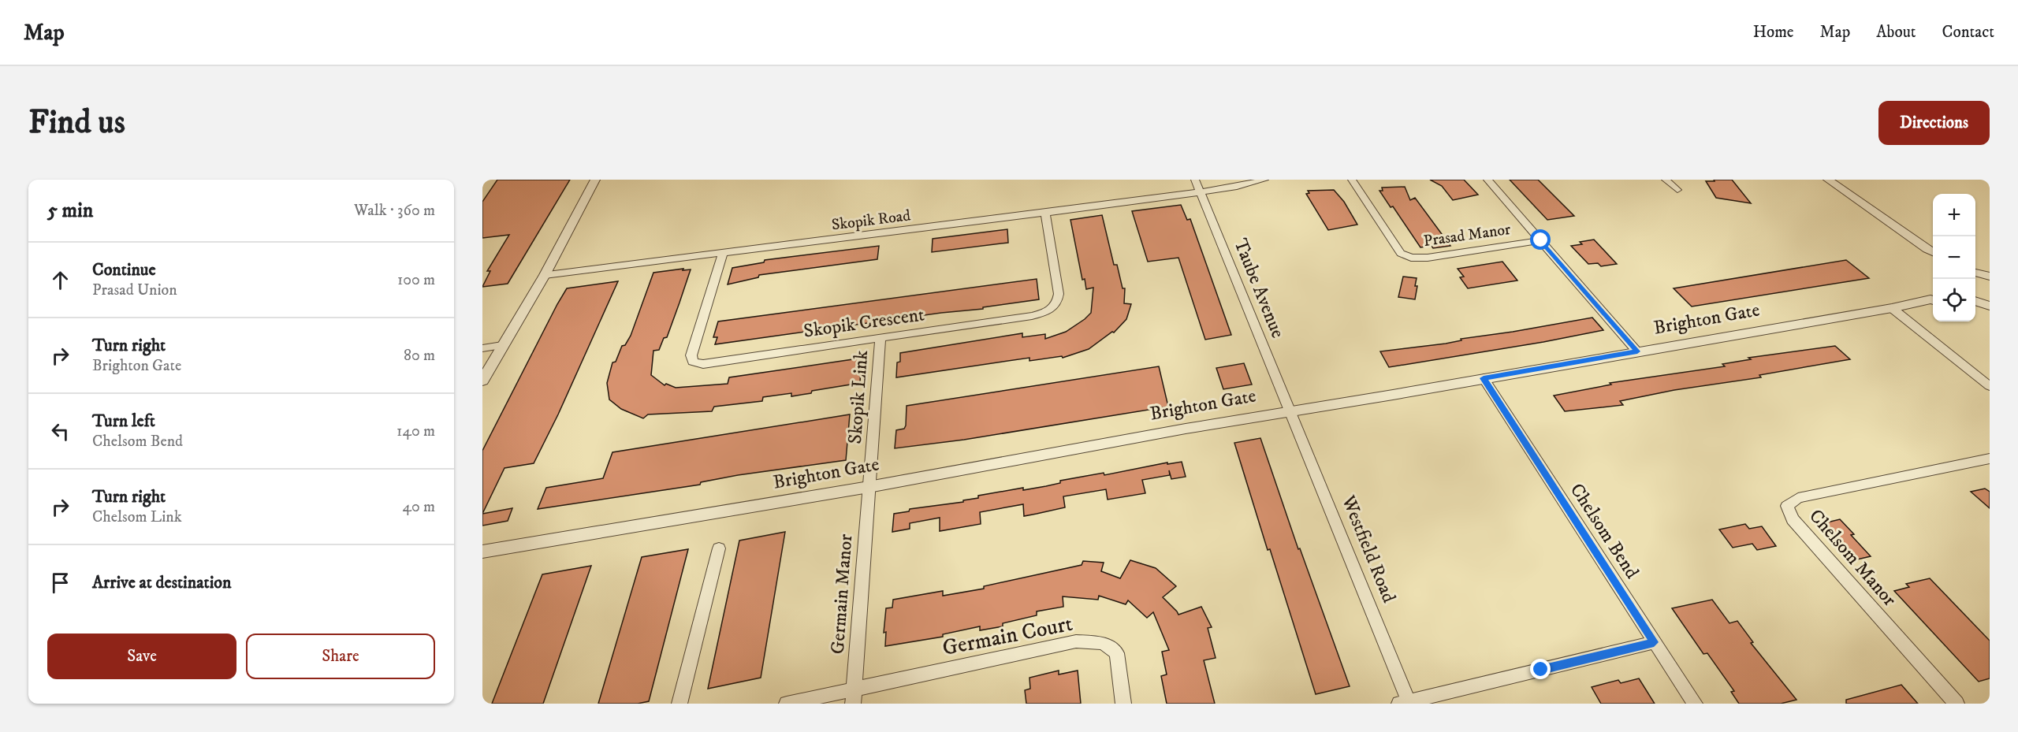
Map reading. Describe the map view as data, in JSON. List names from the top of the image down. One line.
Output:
{"streets":{"street":["Skopik Road","Prasad Manor","Taube Avenue","Brighton Gate","Skopik Crescent","Skopik Link","Chelsom Bend","Westfield Road","Chelsom Manor","Germain Manor","Germain Court"]},"crossings":[["Skopik Road","Taube Avenue"],["Skopik Road","Skopik Crescent"],["Taube Avenue","Brighton Gate"],["Taube Avenue","Westfield Road"],["Brighton Gate","Skopik Link"],["Brighton Gate","Chelsom Bend"],["Brighton Gate","Westfield Road"],["Brighton Gate","Germain Manor"],["Skopik Crescent","Skopik Link"],["Skopik Link","Germain Manor"],["Germain Manor","Germain Court"]],"page":{"header":"Map","nav":["Home","Map","About","Contact"],"buttons":["Directions",["Save","Share"]],"title":"Find us","heading":["5 min","Walk · 360 m"],"map_buttons":["+","−"],"list":[["Continue","Prasad Union","100 m"],["Turn right","Brighton Gate","80 m"],["Turn left","Chelsom Bend","140 m"],["Turn right","Chelsom Link","40 m"],"Arrive at destination"]}}
